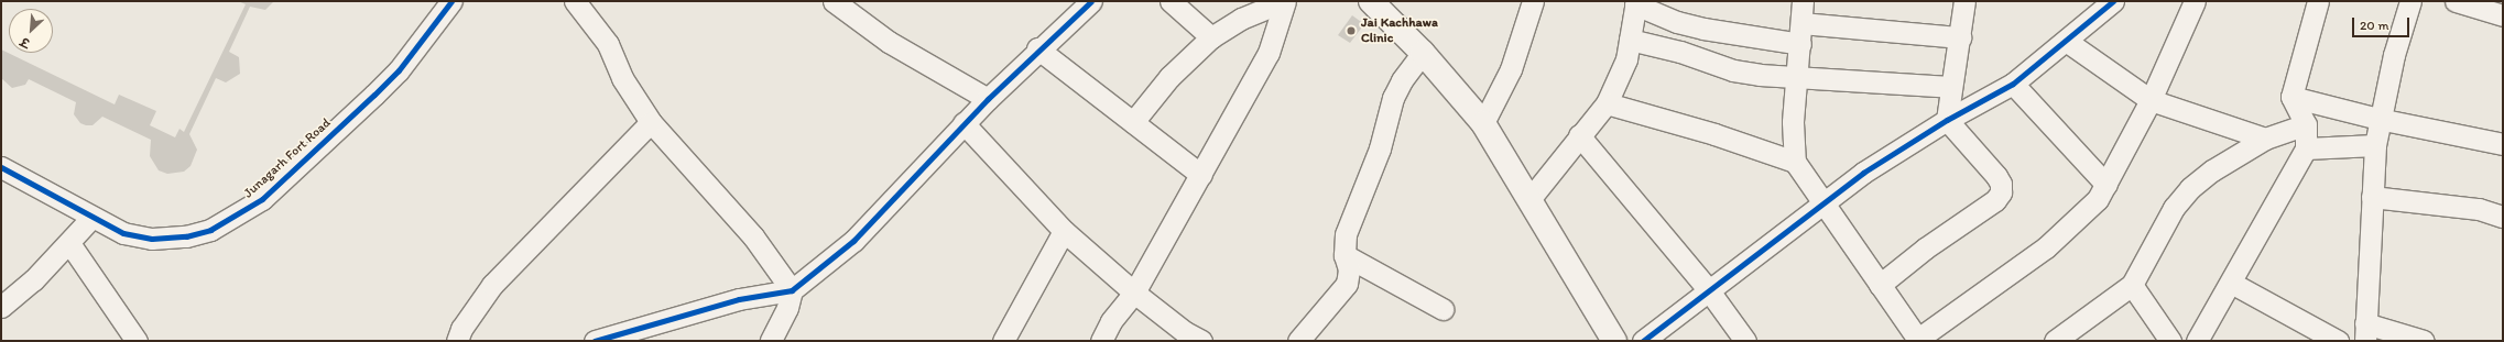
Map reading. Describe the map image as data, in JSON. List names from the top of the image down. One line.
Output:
{"streets":{"street":["Junagarh Fort Road"]},"places":["Jai Kachhawa Clinic"],"scale_bar":"20 m","north":"bottom left"}
